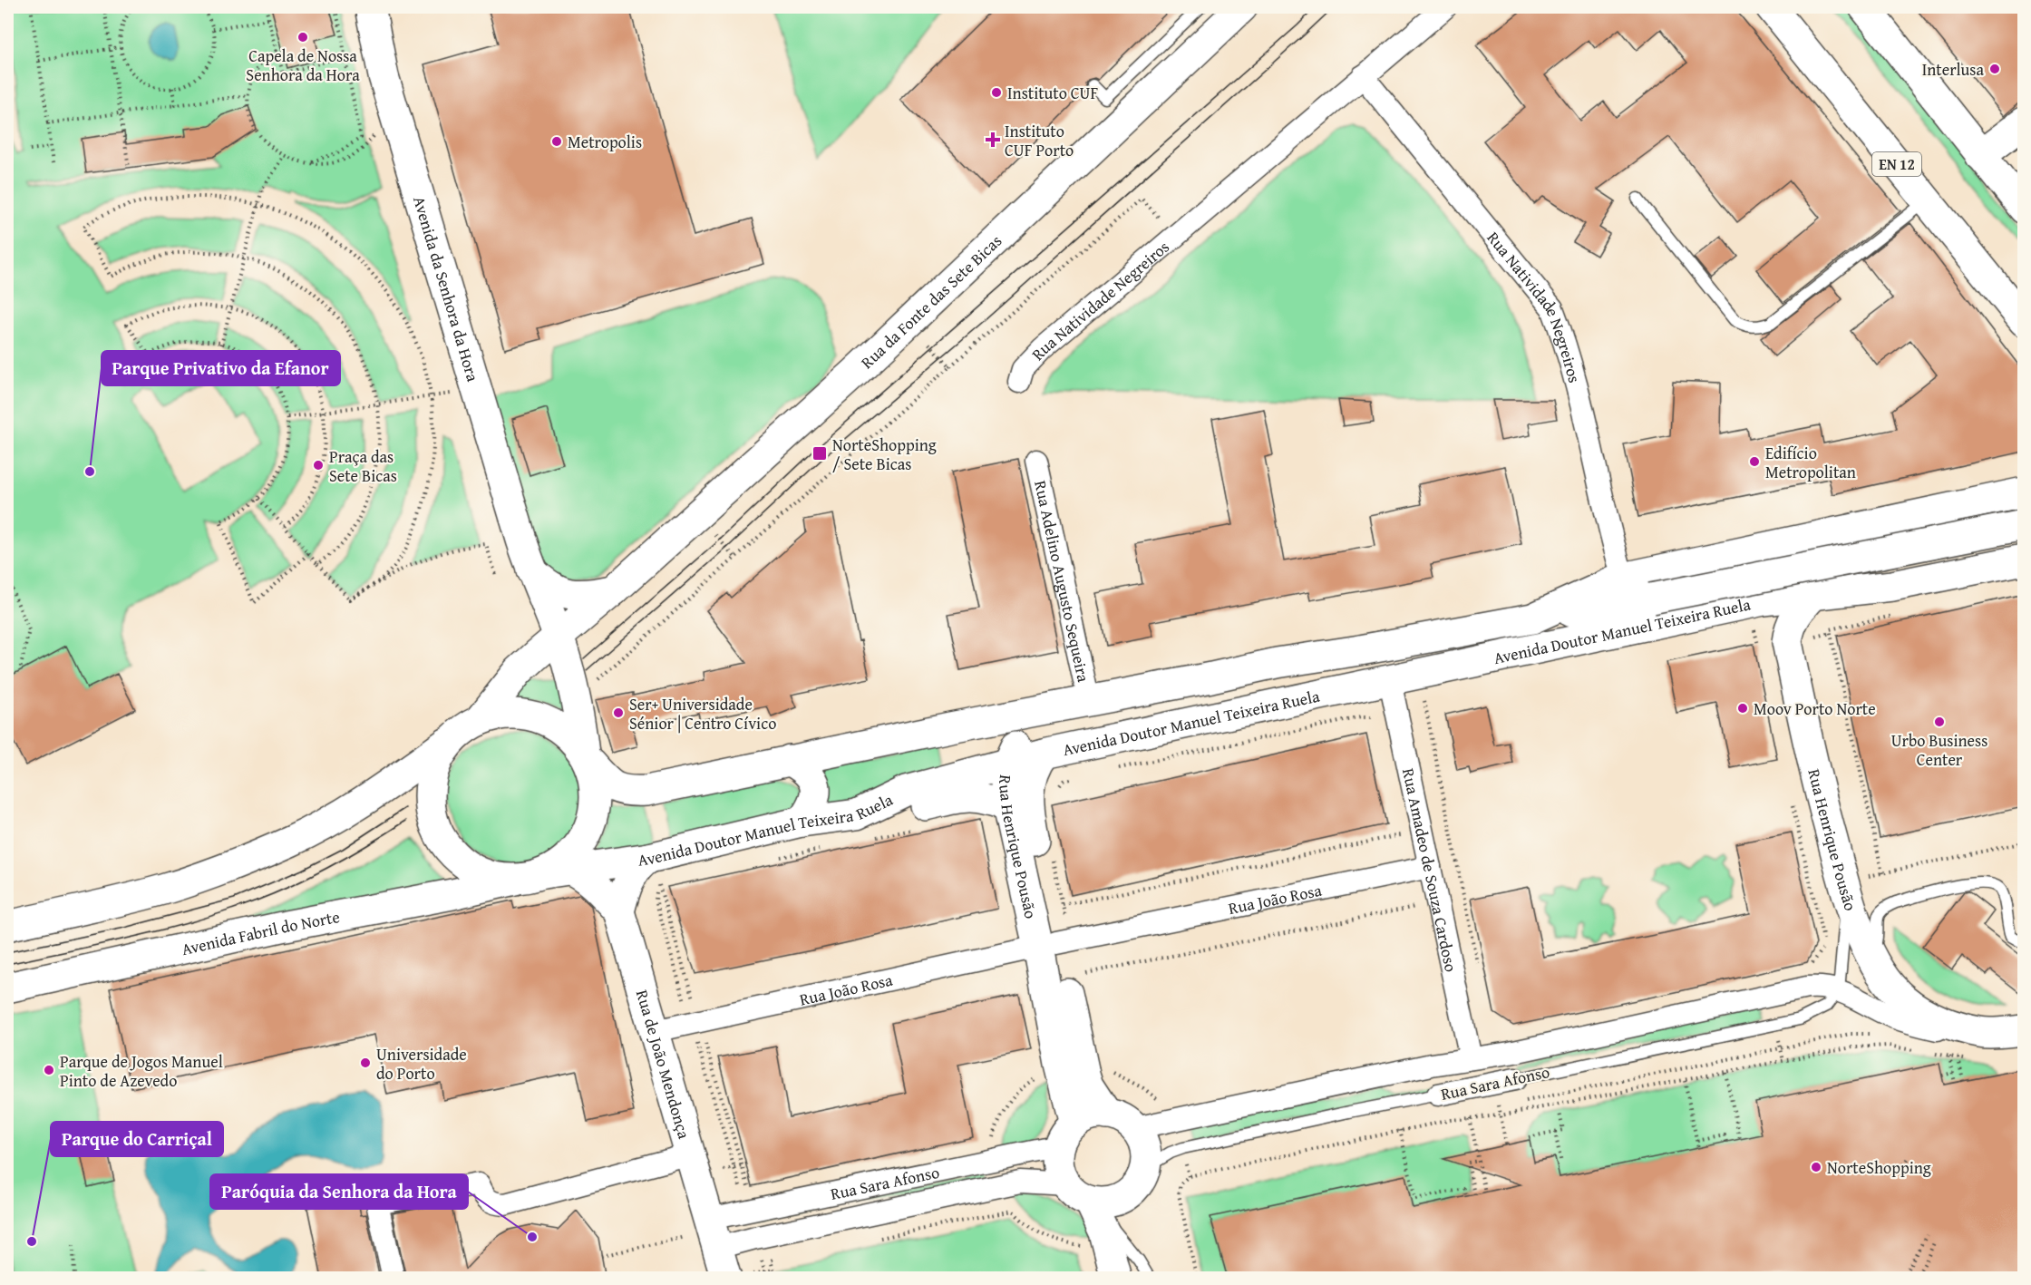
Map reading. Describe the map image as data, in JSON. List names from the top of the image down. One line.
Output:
{"streets":{"main road":["EN 12","Avenida da Senhora da Hora","Rua da Fonte das Sete Bicas","Avenida Doutor Manuel Teixeira Ruela","Rua Henrique Pousão","Avenida Fabril do Norte","Rua de João Mendonça"],"street":["Rua Natividade Negreiros","Rua Adelino Augusto Sequeira","Rua Amadeo de Souza Cardoso","Rua João Rosa","Rua Sara Afonso"]},"crossings":[["Avenida da Senhora da Hora","Rua da Fonte das Sete Bicas"],["Avenida da Senhora da Hora","Avenida Doutor Manuel Teixeira Ruela"],["Avenida da Senhora da Hora","Avenida Fabril do Norte"],["Avenida da Senhora da Hora","Rua de João Mendonça"],["Rua da Fonte das Sete Bicas","Avenida Doutor Manuel Teixeira Ruela"],["Rua da Fonte das Sete Bicas","Avenida Fabril do Norte"],["Rua da Fonte das Sete Bicas","Rua de João Mendonça"],["Rua Natividade Negreiros","Avenida Doutor Manuel Teixeira Ruela"],["Rua Adelino Augusto Sequeira","Avenida Doutor Manuel Teixeira Ruela"],["Avenida Doutor Manuel Teixeira Ruela","Rua Henrique Pousão"],["Avenida Doutor Manuel Teixeira Ruela","Rua Amadeo de Souza Cardoso"],["Avenida Doutor Manuel Teixeira Ruela","Avenida Fabril do Norte"],["Avenida Doutor Manuel Teixeira Ruela","Rua de João Mendonça"],["Rua Henrique Pousão","Rua João Rosa"],["Rua Henrique Pousão","Rua Sara Afonso"],["Rua Amadeo de Souza Cardoso","Rua João Rosa"],["Rua Amadeo de Souza Cardoso","Rua Sara Afonso"],["Rua João Rosa","Rua de João Mendonça"],["Avenida Fabril do Norte","Rua de João Mendonça"],["Rua de João Mendonça","Rua Sara Afonso"]],"places":{"other":["Capela de Nossa Senhora da Hora","Interlusa","Instituto CUF","Metropolis","Edifício Metropolitan","Praça das Sete Bicas","Parque Privativo da Efanor","Moov Porto Norte","Ser+ Universidade Sénior | Centro Cívico","Urbo Business Center","Universidade do Porto","Parque de Jogos Manuel Pinto de Azevedo","NorteShopping","Paróquia da Senhora da Hora","Parque do Carriçal"],"health":["Instituto CUF Porto"],"transit":["NorteShopping / Sete Bicas"]}}
